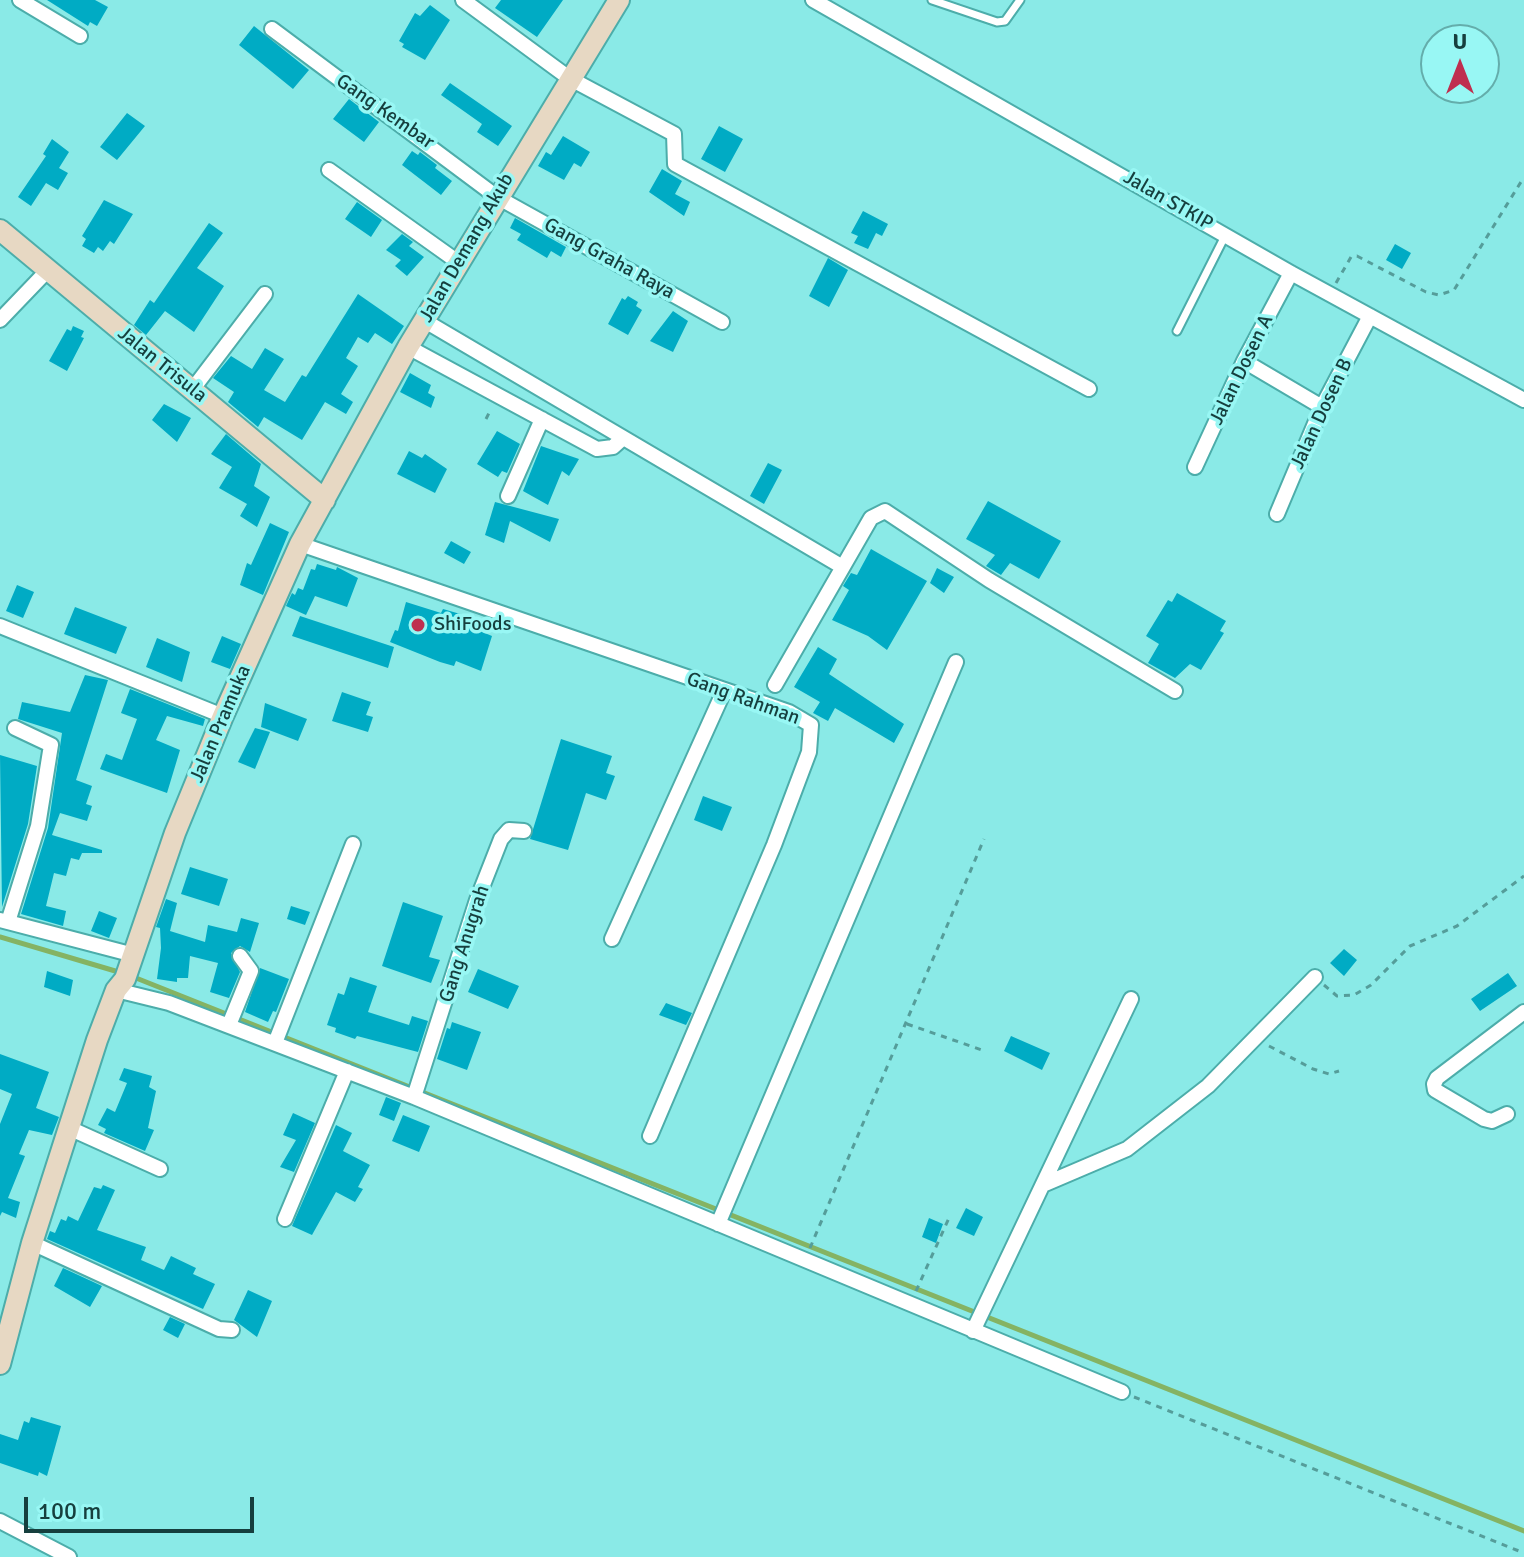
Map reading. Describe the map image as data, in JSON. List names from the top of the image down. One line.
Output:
{"streets":{"street":["Gang Kembar","Jalan STKIP","Jalan Demang Akub","Gang Graha Raya","Jalan Trisula","Jalan Dosen A","Jalan Dosen B","Gang Rahman","Jalan Pramuka","Gang Anugrah"]},"crossings":[["Gang Kembar","Jalan Demang Akub"],["Gang Kembar","Gang Graha Raya"],["Jalan STKIP","Jalan Dosen A"],["Jalan STKIP","Jalan Dosen B"],["Jalan Demang Akub","Gang Graha Raya"],["Jalan Demang Akub","Jalan Trisula"],["Jalan Demang Akub","Jalan Pramuka"],["Jalan Trisula","Jalan Pramuka"],["Gang Rahman","Jalan Pramuka"]],"places":["ShiFoods"],"scale_bar":"100 m","north":"top"}
